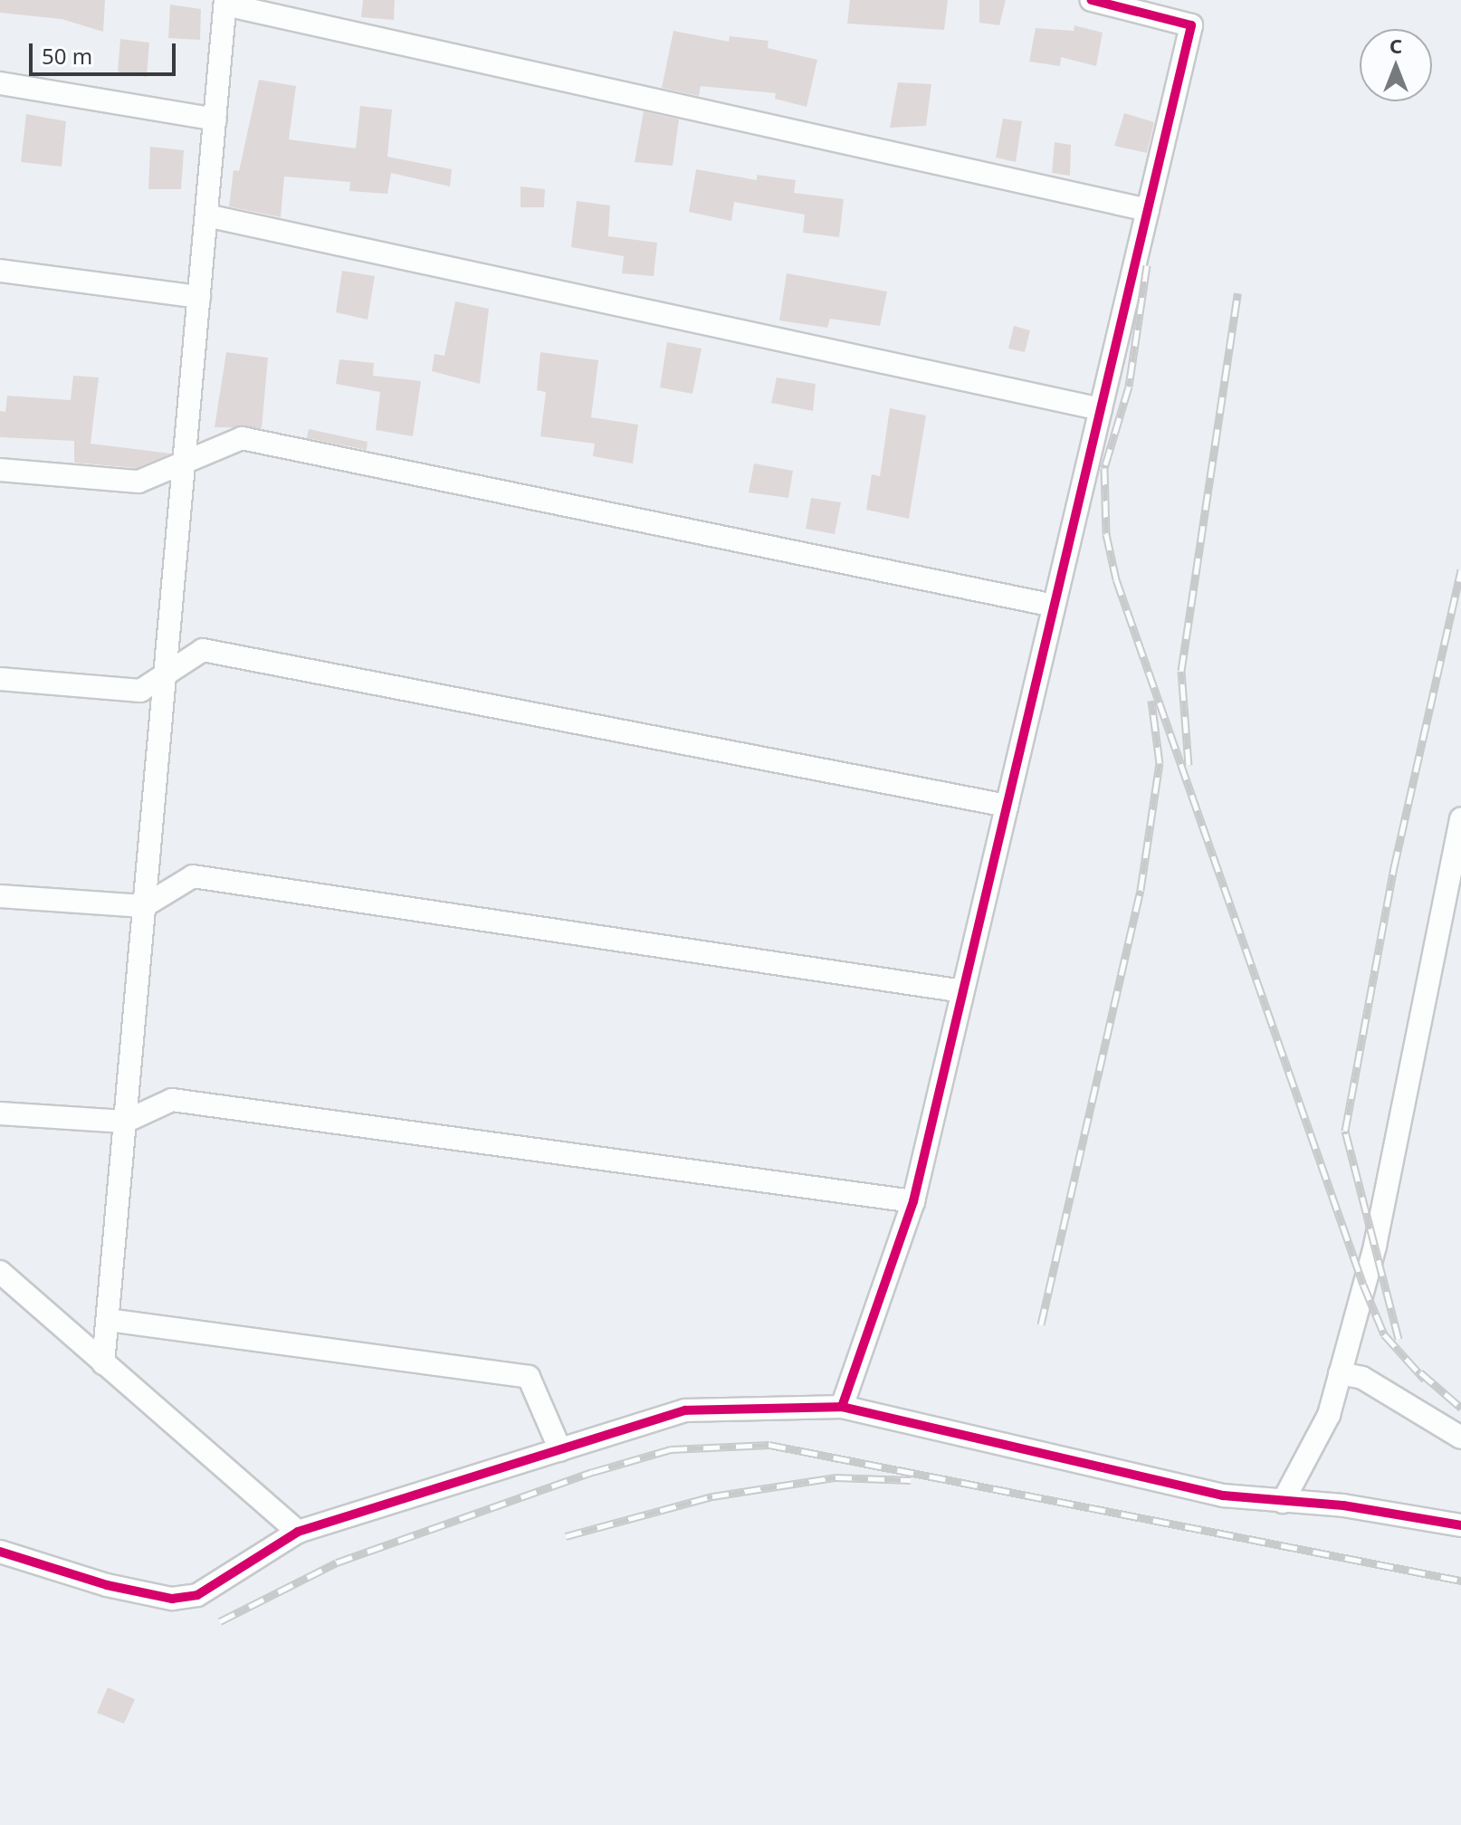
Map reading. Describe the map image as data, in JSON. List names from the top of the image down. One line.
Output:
{"scale_bar":"50 m","north":"top"}
